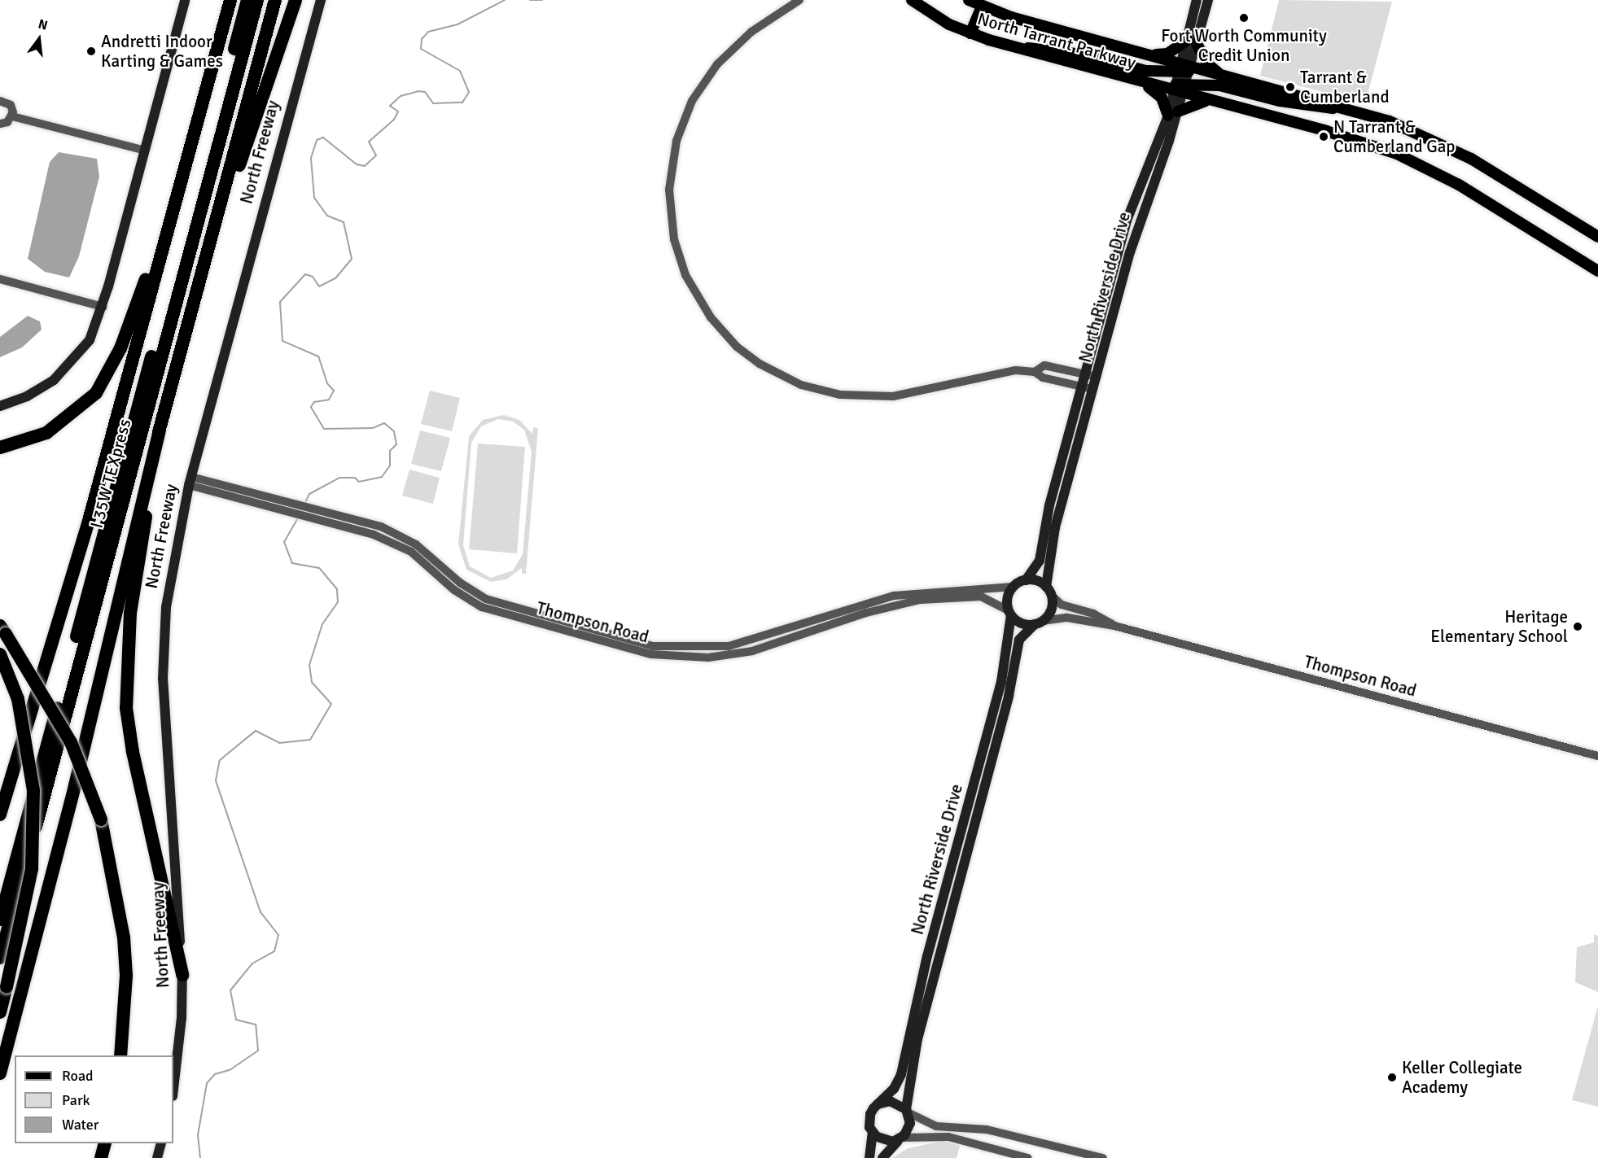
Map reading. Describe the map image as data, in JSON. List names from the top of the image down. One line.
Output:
{"streets":{"highway":["North Freeway","I 35W TEXpress"],"main road":["North Tarrant Parkway","North Riverside Drive"],"street":["Thompson Road"]},"crossings":[["North Tarrant Parkway","North Riverside Drive"],["North Freeway","Thompson Road"],["North Riverside Drive","Thompson Road"]],"places":["Fort Worth Community Credit Union","Andretti Indoor Karting & Games","Tarrant & Cumberland","N Tarrant & Cumberland Gap","Heritage Elementary School","Keller Collegiate Academy"],"legend":["Road","Park","Water"],"north":"top"}
